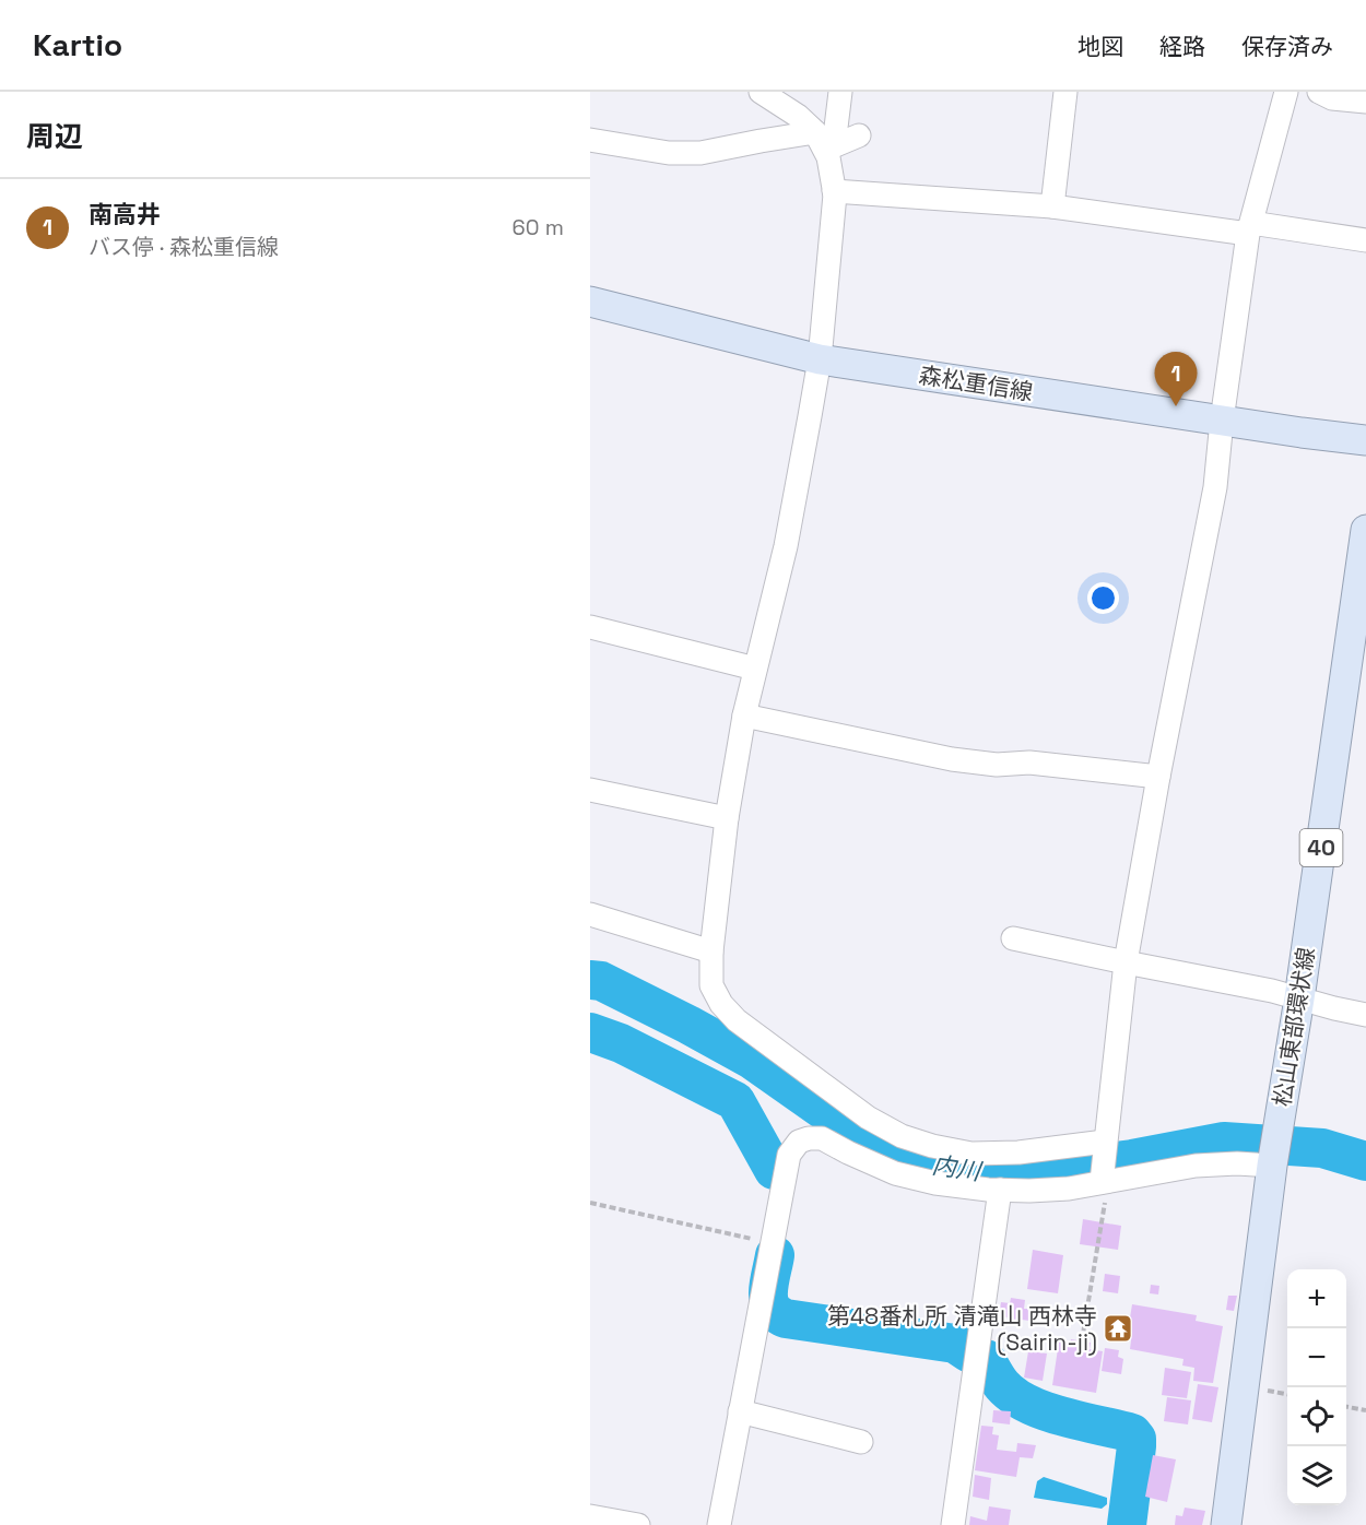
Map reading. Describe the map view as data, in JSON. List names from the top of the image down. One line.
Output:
{"streets":{"main road":["森松重信線","40","松山東部環状線"]},"water":["内川"],"places":{"temple":["第48番札所 清滝山 西林寺 (Sairin-ji)"]},"page":{"header":"Kartio","nav":["地図","経路","保存済み"],"heading":"周辺","list":[{"mark":"1","name":"南高井","note":"バス停 · 森松重信線","value":"60 m"}],"pins":"1","map_buttons":["+","−"]}}
